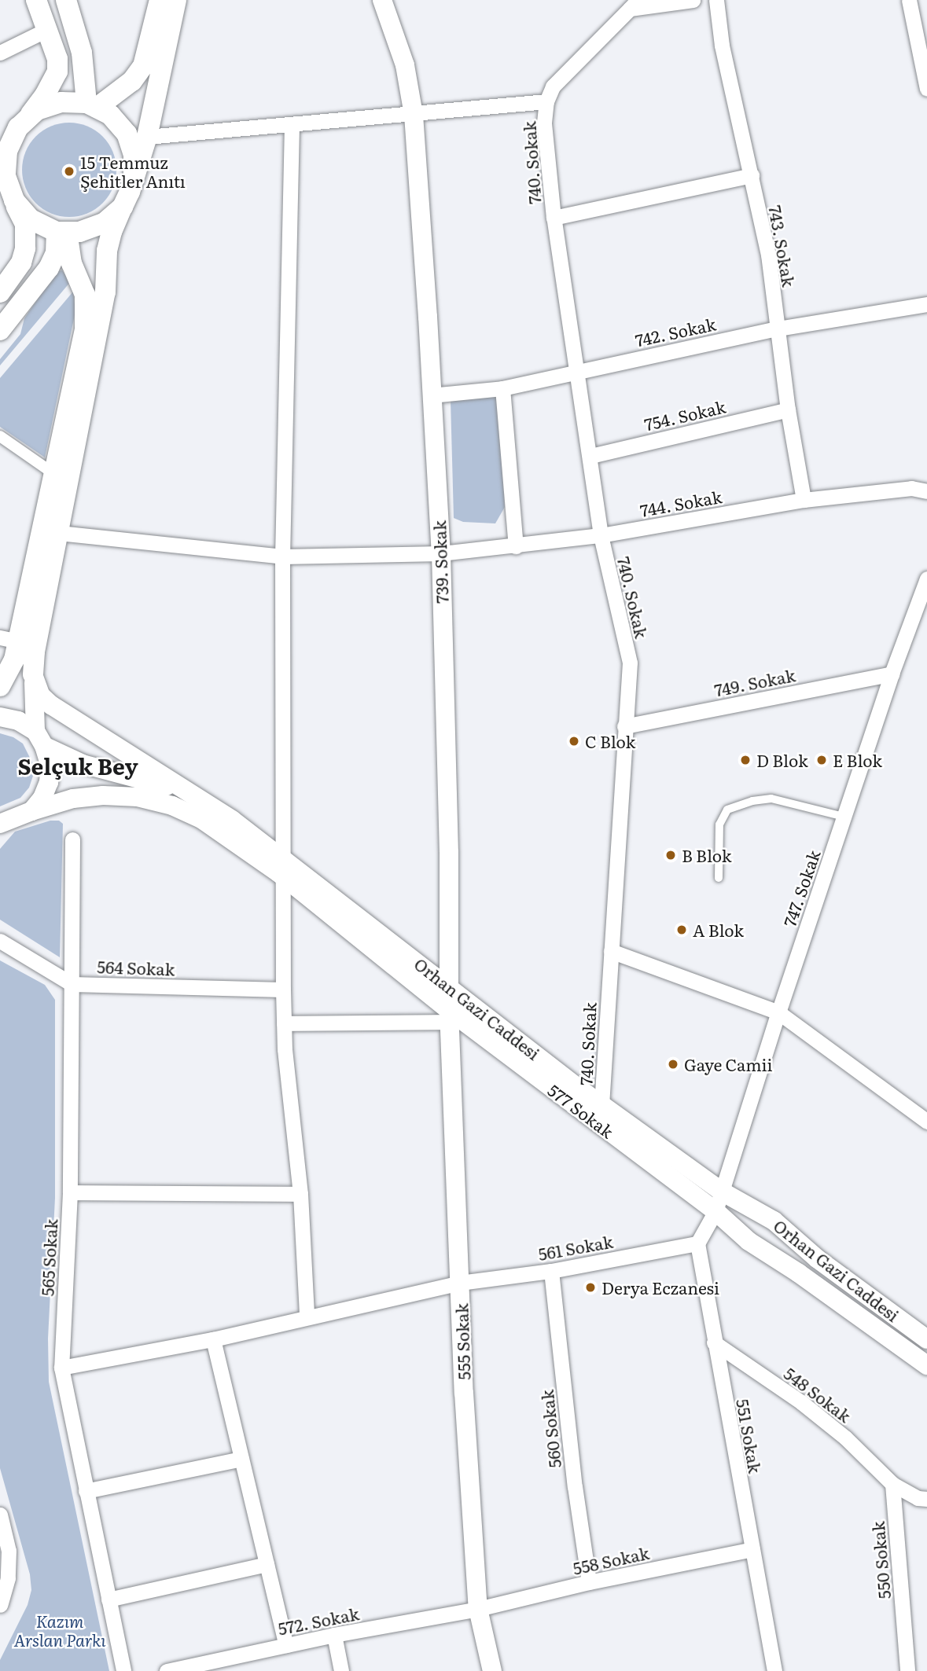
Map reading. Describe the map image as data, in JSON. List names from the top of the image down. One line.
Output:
{"streets":{"street":["740. Sokak","743. Sokak","742. Sokak","754. Sokak","744. Sokak","739. Sokak","749. Sokak","747. Sokak","564 Sokak","Orhan Gazi Caddesi","577 Sokak","561 Sokak","565 Sokak","555 Sokak","548 Sokak","560 Sokak","551 Sokak","558 Sokak","550 Sokak","572. Sokak"]},"crossings":[["740. Sokak","742. Sokak"],["740. Sokak","754. Sokak"],["740. Sokak","744. Sokak"],["740. Sokak","749. Sokak"],["740. Sokak","Orhan Gazi Caddesi"],["743. Sokak","742. Sokak"],["743. Sokak","754. Sokak"],["743. Sokak","744. Sokak"],["742. Sokak","739. Sokak"],["744. Sokak","739. Sokak"],["739. Sokak","Orhan Gazi Caddesi"],["739. Sokak","577 Sokak"],["739. Sokak","555 Sokak"],["749. Sokak","747. Sokak"],["747. Sokak","Orhan Gazi Caddesi"],["747. Sokak","577 Sokak"],["564 Sokak","565 Sokak"],["Orhan Gazi Caddesi","577 Sokak"],["577 Sokak","555 Sokak"],["561 Sokak","565 Sokak"],["561 Sokak","555 Sokak"],["561 Sokak","560 Sokak"],["561 Sokak","551 Sokak"],["555 Sokak","558 Sokak"],["555 Sokak","572. Sokak"],["548 Sokak","551 Sokak"],["548 Sokak","550 Sokak"],["560 Sokak","558 Sokak"],["551 Sokak","558 Sokak"],["558 Sokak","572. Sokak"]],"districts":["Selçuk Bey"],"parks":["Kazım Arslan Parkı"],"places":["15 Temmuz Şehitler Anıtı","C Blok","D Blok","E Blok","B Blok","A Blok","Gaye Camii","Derya Eczanesi"]}
